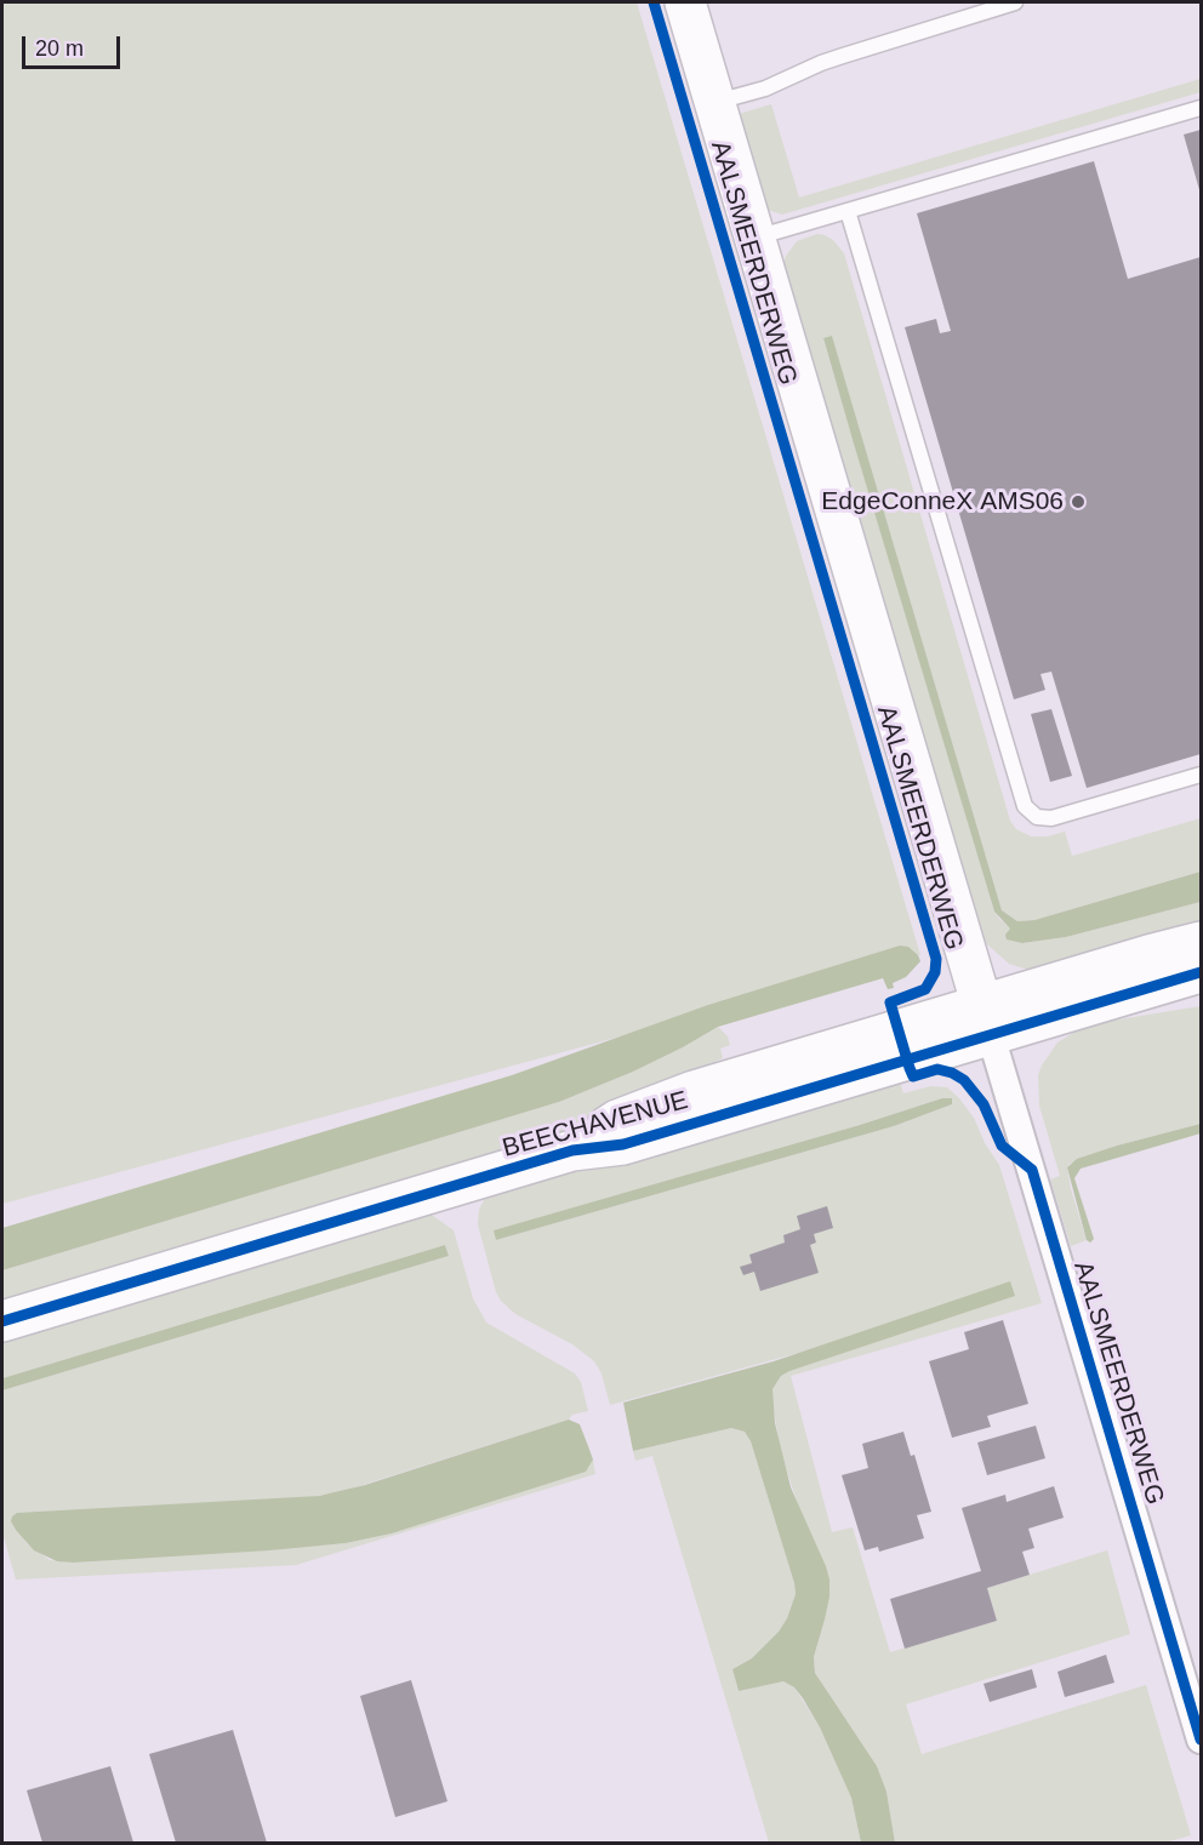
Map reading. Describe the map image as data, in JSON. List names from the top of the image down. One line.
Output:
{"streets":{"street":["AALSMEERDERWEG","BEECHAVENUE"]},"crossings":[["AALSMEERDERWEG","BEECHAVENUE"]],"places":["EdgeConneX AMS06"],"scale_bar":"20 m"}
